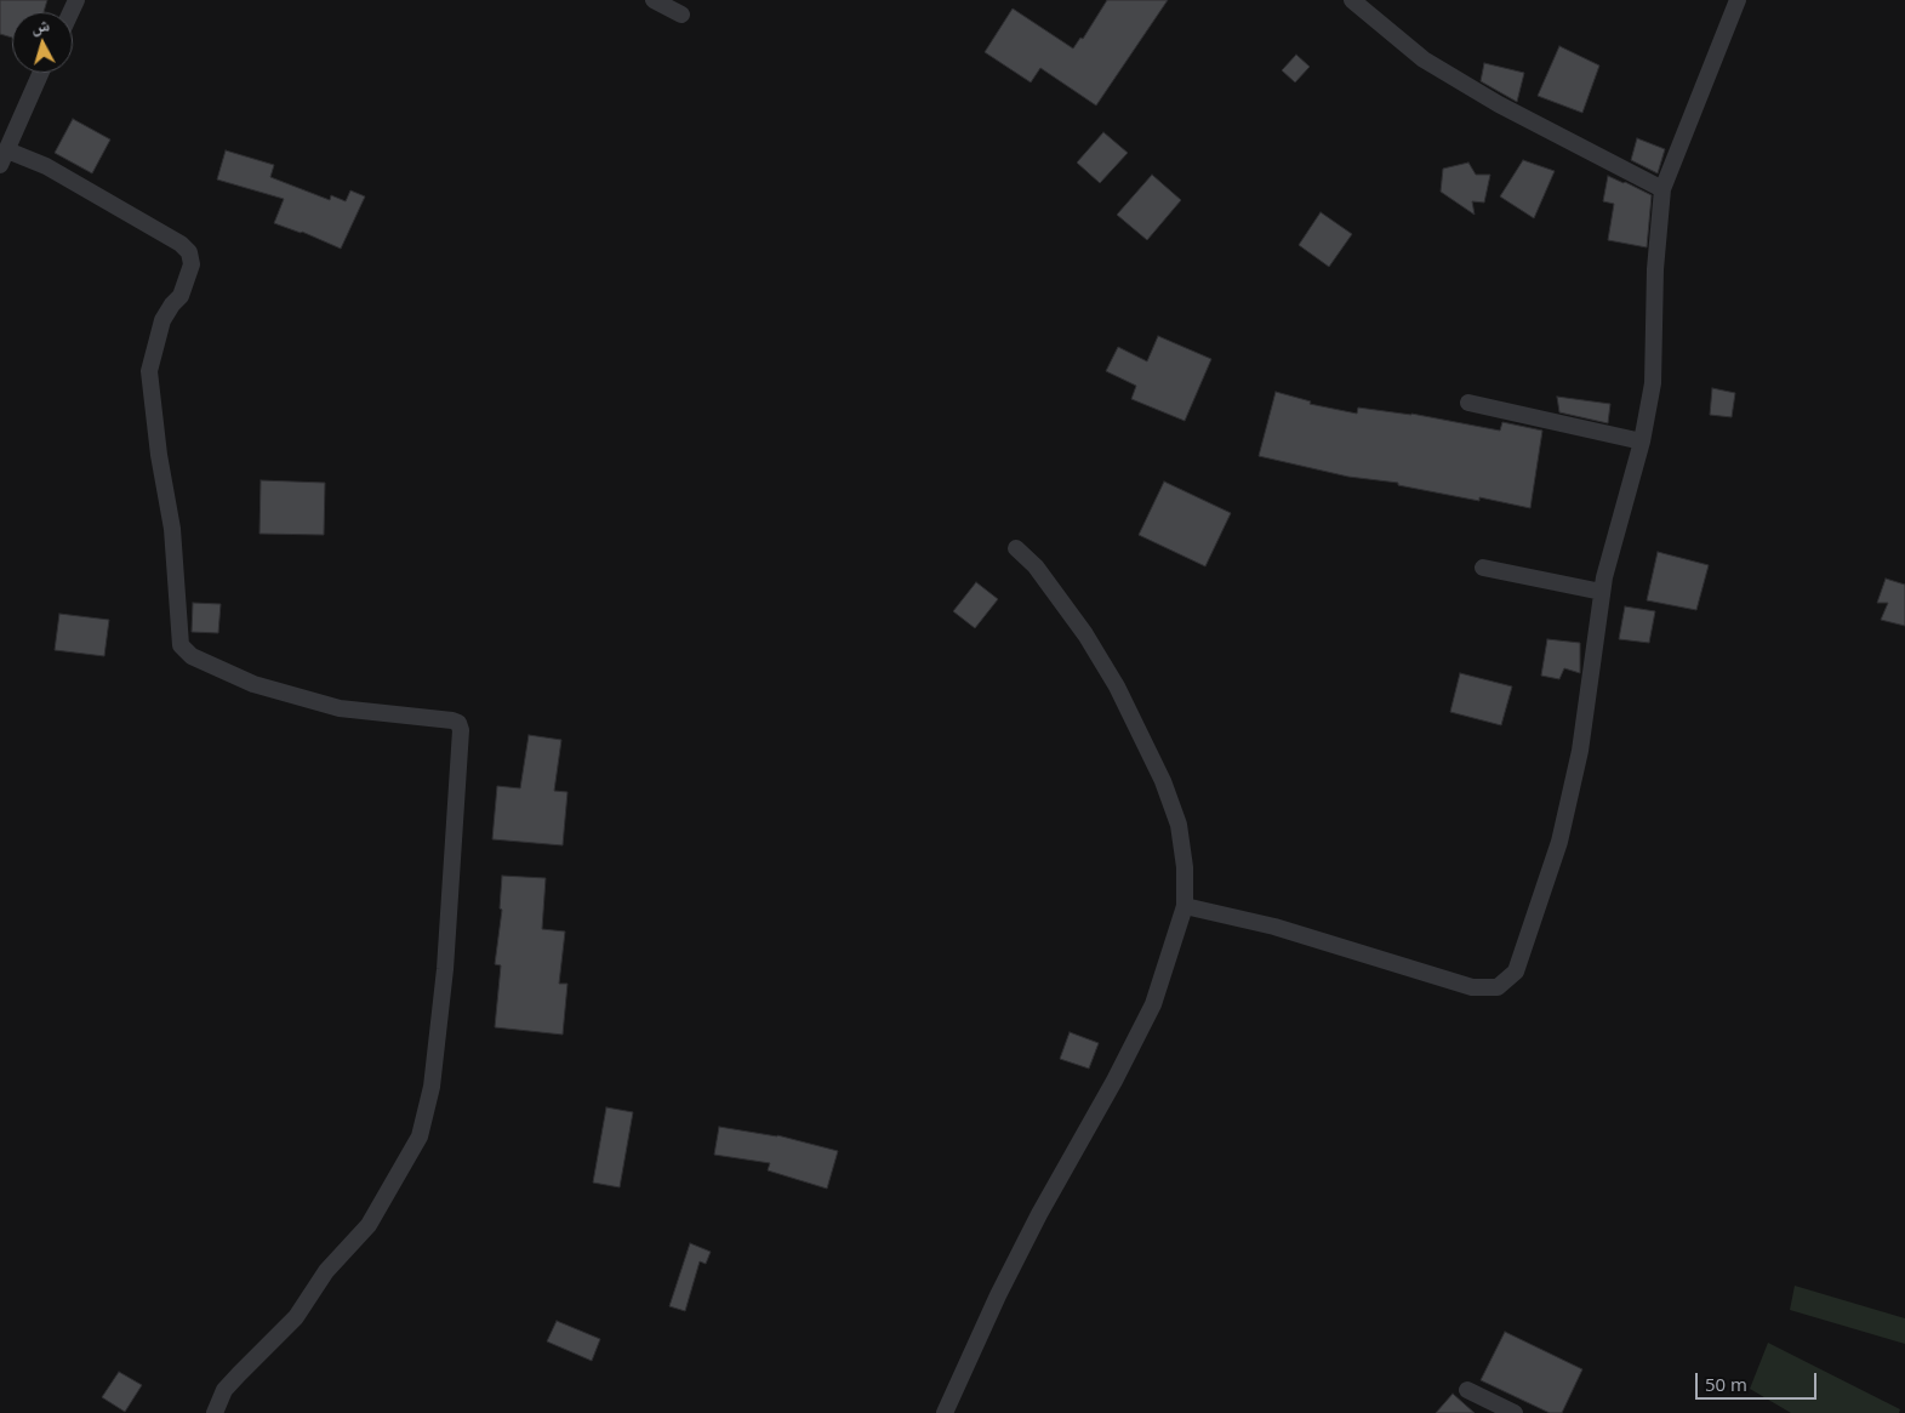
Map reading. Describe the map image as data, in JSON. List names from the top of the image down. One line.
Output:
{"scale_bar":"50 m","north":"top"}
